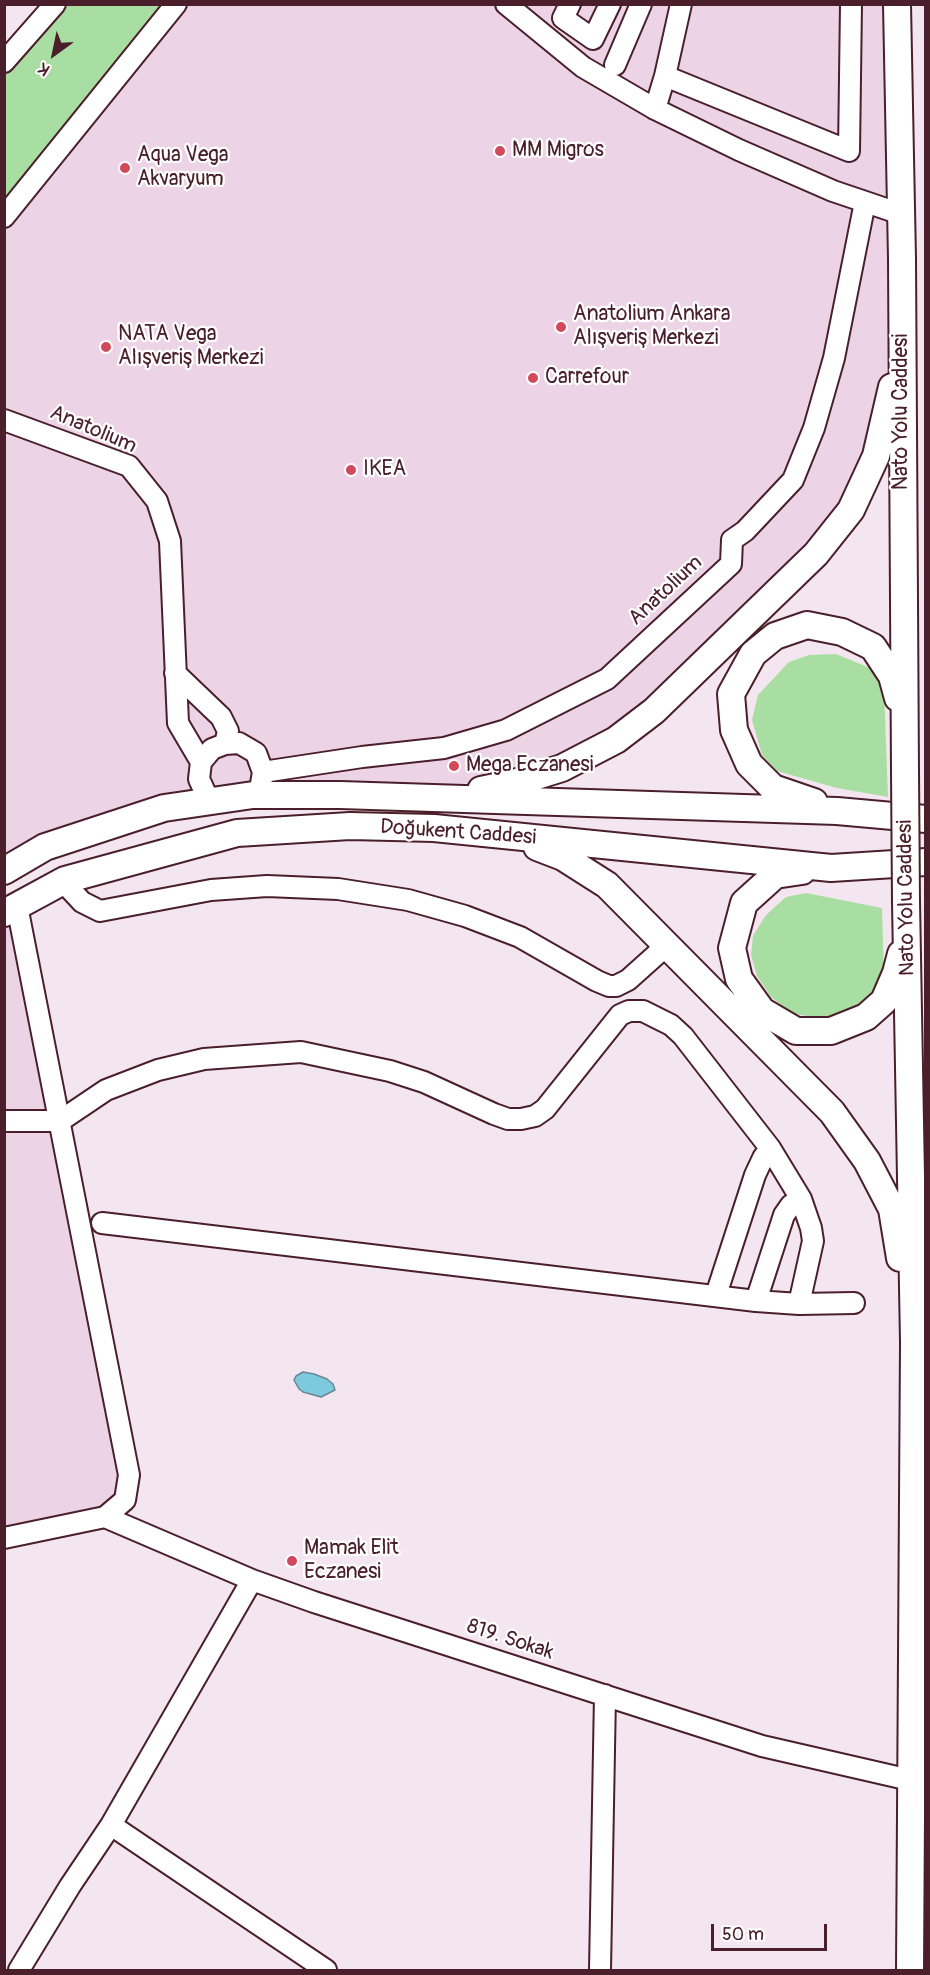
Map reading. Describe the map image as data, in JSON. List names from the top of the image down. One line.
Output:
{"streets":{"main road":["Nato Yolu Caddesi","Doğukent Caddesi"],"street":["Anatolium","819. Sokak"]},"crossings":[["Nato Yolu Caddesi","819. Sokak"],["Anatolium","Doğukent Caddesi"]],"places":["MM Migros","Aqua Vega Akvaryum","Anatolium Ankara Alışveriş Merkezi","NATA Vega Alışveriş Merkezi","Carrefour","IKEA","Mega Eczanesi","Mamak Elit Eczanesi"],"scale_bar":"50 m","north":"bottom left"}
